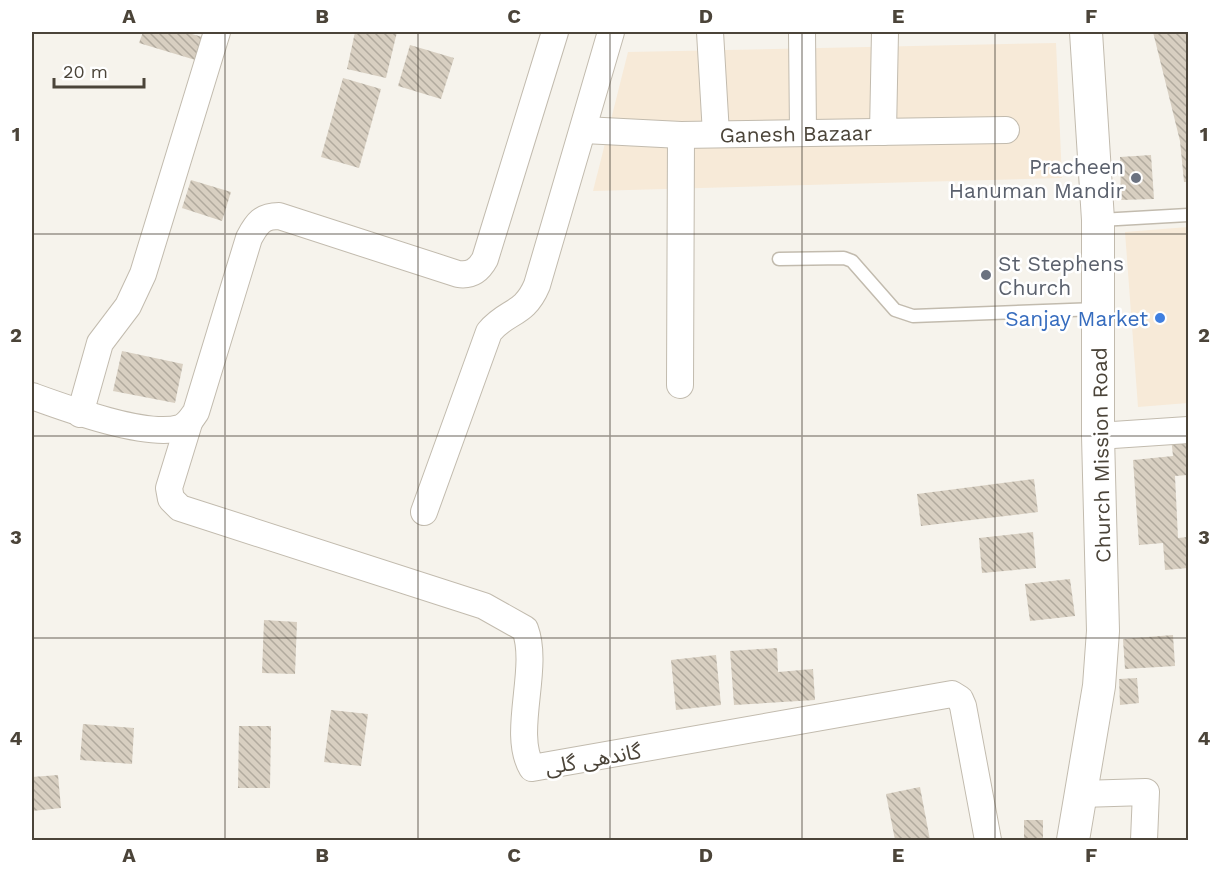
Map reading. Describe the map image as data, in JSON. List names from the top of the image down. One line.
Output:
{"streets":{"street":["Ganesh Bazaar","Church Mission Road","گاندھی گلی"]},"places":["Pracheen Hanuman Mandir","St Stephens Church","Sanjay Market"],"scale_bar":"20 m","grid":{"columns":["A","B","C","D","E","F"],"rows":["1","2","3","4"]}}
